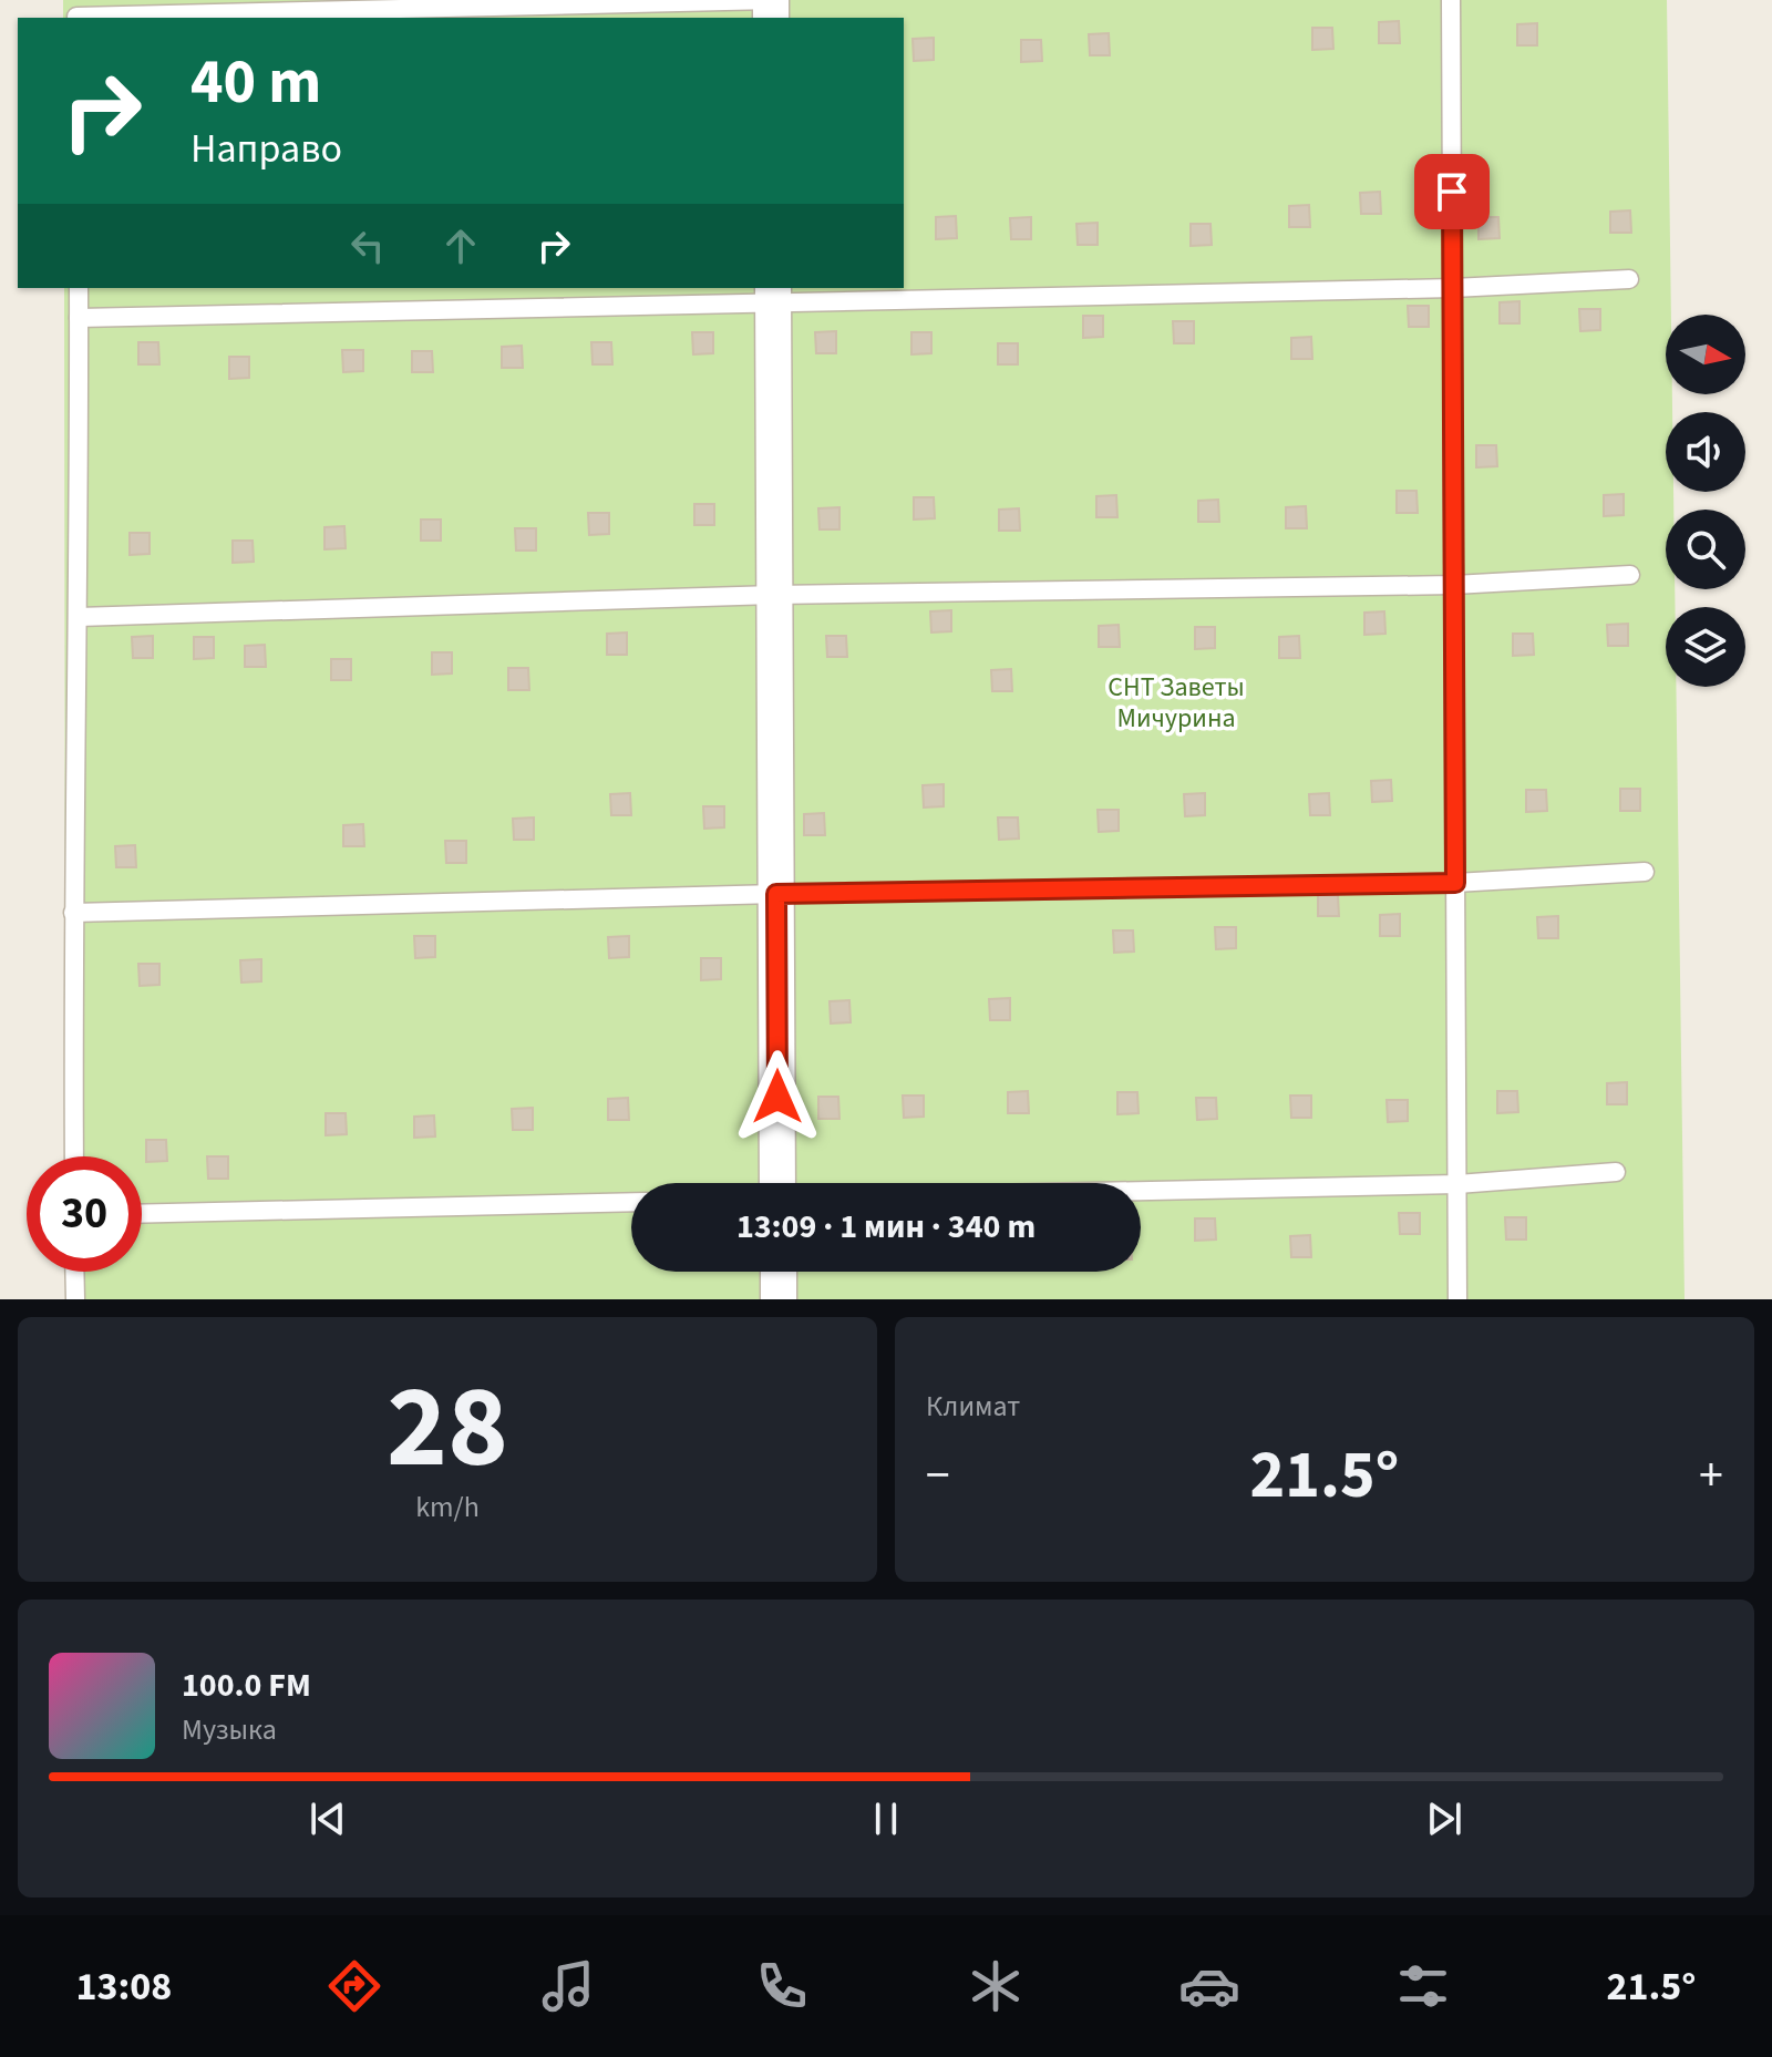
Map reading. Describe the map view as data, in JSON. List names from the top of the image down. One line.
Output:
{"parks":["СНТ Заветы Мичурина"],"north":"right","page":{"turn":["40 m","Направо"],"limit":"30","trip":"13:09 · 1 мин · 340 m","tile":[["28","km/h"],"Климат"],"heat":["−","21.5°","+"],"song":["100.0 FM","Музыка"],"tabs":["13:08","21.5°"]}}
